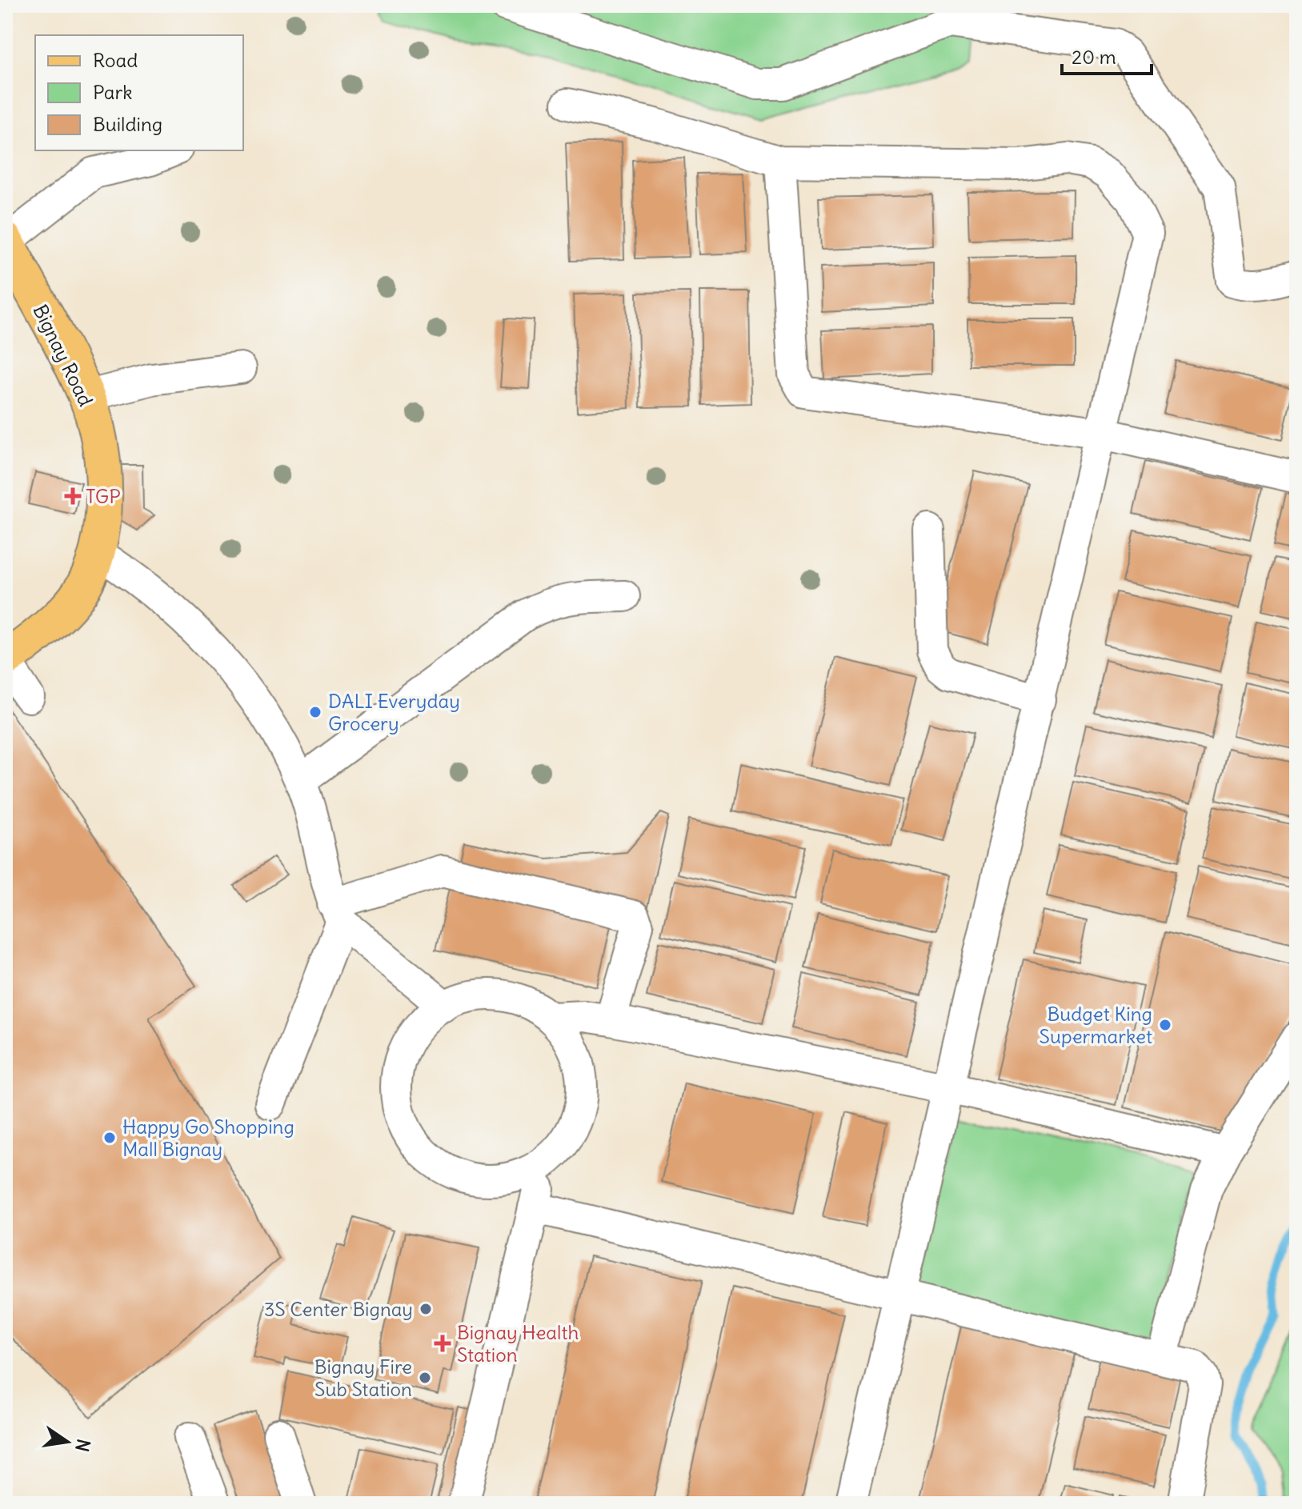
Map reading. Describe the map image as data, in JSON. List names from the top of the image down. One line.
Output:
{"streets":{"main road":["Bignay Road"]},"places":{"health":["TGP","Bignay Health Station"],"other":["DALI Everyday Grocery","Budget King Supermarket","Happy Go Shopping Mall Bignay","3S Center Bignay","Bignay Fire Sub Station"]},"legend":["Road","Park","Building"],"scale_bar":"20 m","north":"right"}
